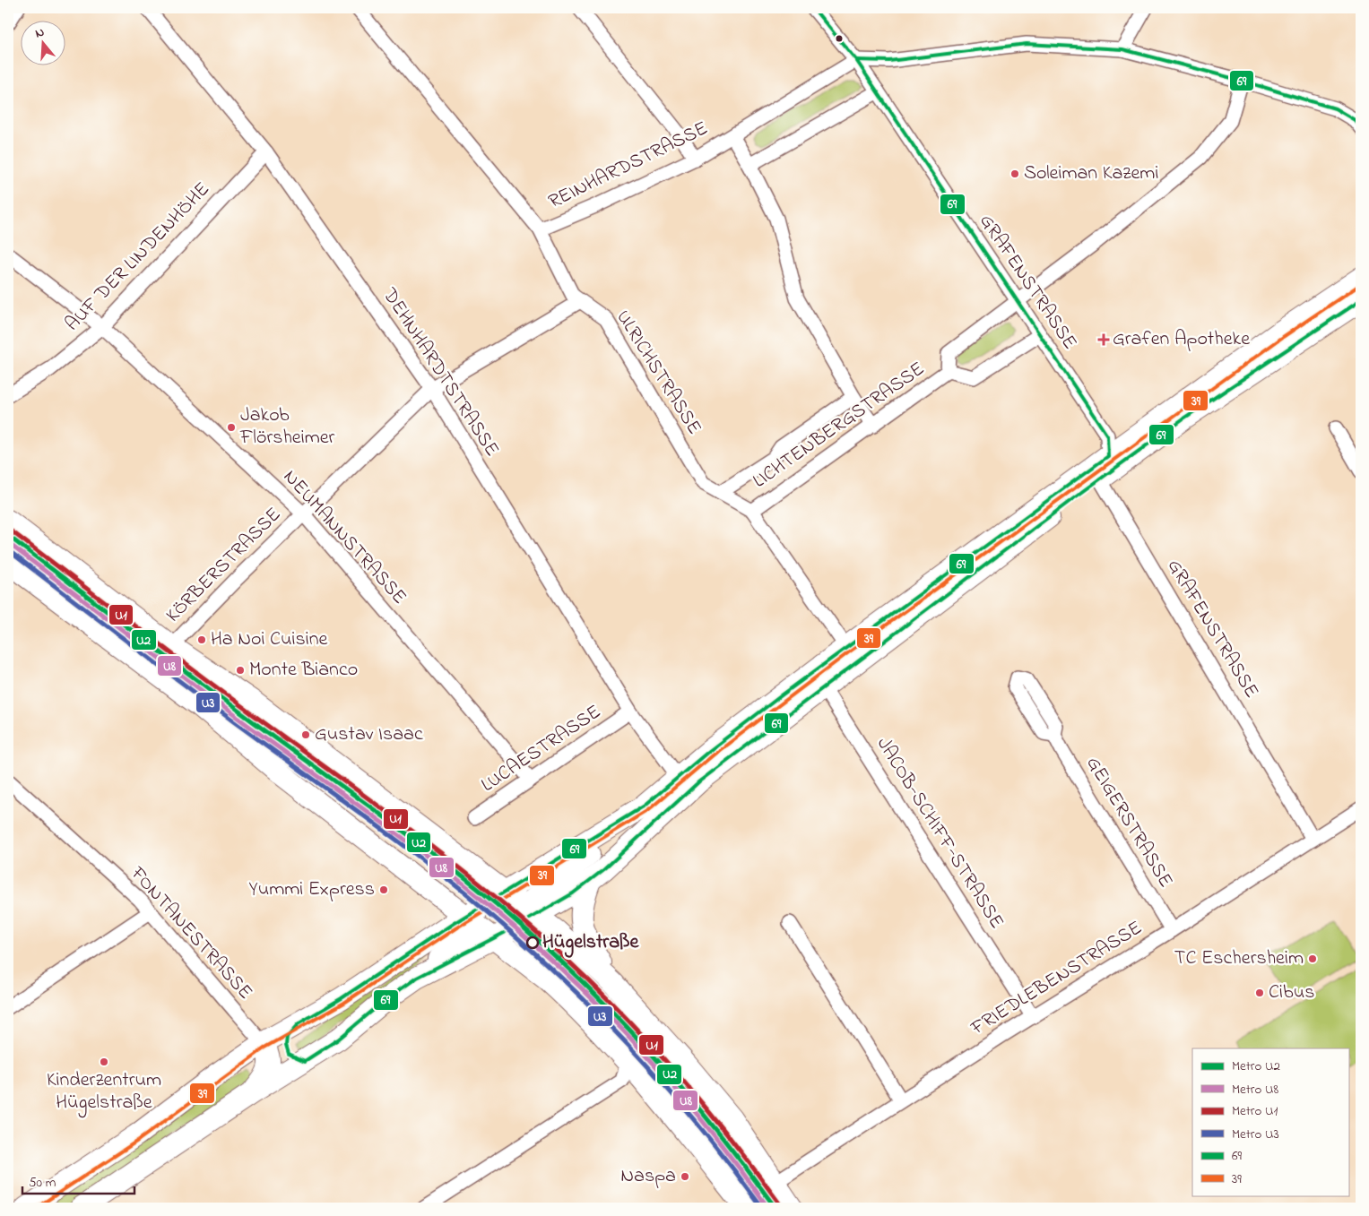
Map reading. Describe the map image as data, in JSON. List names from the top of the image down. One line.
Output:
{"streets":{"street":["REINHARDSTRASSE","AUF DER LINDENHÖHE","GRAFENSTRASSE","DEHNHARDTSTRASSE","ULRICHSTRASSE","LICHTENBERGSTRASSE","NEUMANNSTRASSE","KÖRBERSTRASSE","LUCAESTRASSE","GEIGERSTRASSE","JACOB-SCHIFF-STRASSE","FONTANESTRASSE","FRIEDLEBENSTRASSE"]},"crossings":[["REINHARDSTRASSE","GRAFENSTRASSE"],["REINHARDSTRASSE","ULRICHSTRASSE"],["REINHARDSTRASSE","LICHTENBERGSTRASSE"],["AUF DER LINDENHÖHE","DEHNHARDTSTRASSE"],["AUF DER LINDENHÖHE","NEUMANNSTRASSE"],["GRAFENSTRASSE","LICHTENBERGSTRASSE"],["GRAFENSTRASSE","FRIEDLEBENSTRASSE"],["DEHNHARDTSTRASSE","KÖRBERSTRASSE"],["DEHNHARDTSTRASSE","LUCAESTRASSE"],["ULRICHSTRASSE","LICHTENBERGSTRASSE"],["ULRICHSTRASSE","KÖRBERSTRASSE"],["NEUMANNSTRASSE","KÖRBERSTRASSE"],["NEUMANNSTRASSE","LUCAESTRASSE"],["GEIGERSTRASSE","FRIEDLEBENSTRASSE"],["JACOB-SCHIFF-STRASSE","FRIEDLEBENSTRASSE"]],"places":{"other":["Soleiman Kazemi","Jakob Flörsheimer","Ha Noi Cuisine","Monte Bianco","Gustav Isaac","Yummi Express","Hügelstraße","TC Eschersheim","Cibus","Kinderzentrum Hügelstraße","Naspa"],"health":["Grafen Apotheke"]},"lines":["transit line 69","transit line 39","metro line U1","metro line U2","metro line U8","metro line U3"],"legend":["Metro U2","Metro U8","Metro U1","Metro U3","69","39"],"scale_bar":"50 m","north":"top"}
